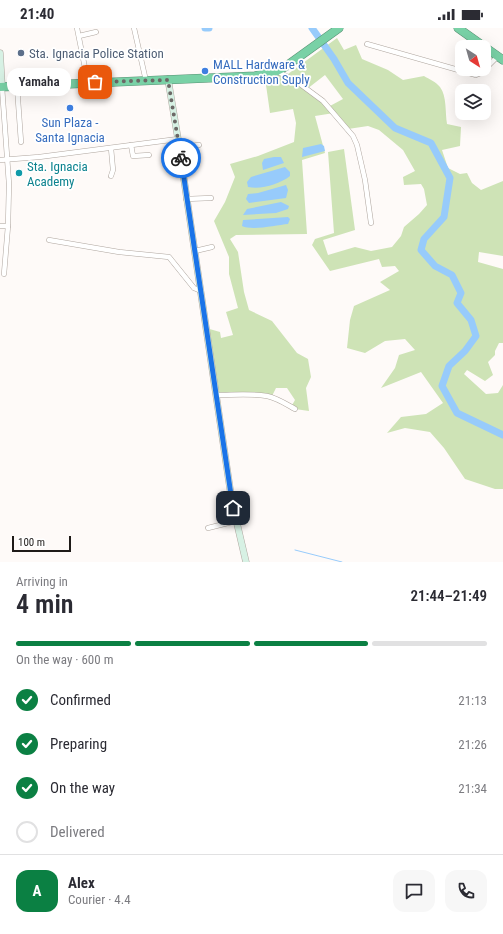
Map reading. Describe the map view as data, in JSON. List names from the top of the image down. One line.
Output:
{"places":["Sta. Ignacia Police Station","MALL Hardware & Construction Suply","Yamaha","Sun Plaza - Santa Ignacia","Sta. Ignacia Academy"],"scale_bar":"100 m","north":"bottom right","page":{"status":"21:40","bubble":"Yamaha","scale":"100 m","heading":["4 min","Arriving in","21:44–21:49"],"panel":["Alex","Courier · 4.4"],"bar":"On the way · 600 m","list":[["Confirmed","21:13"],["Preparing","21:26"],["On the way","21:34"],"Delivered"],"round":"A"}}
